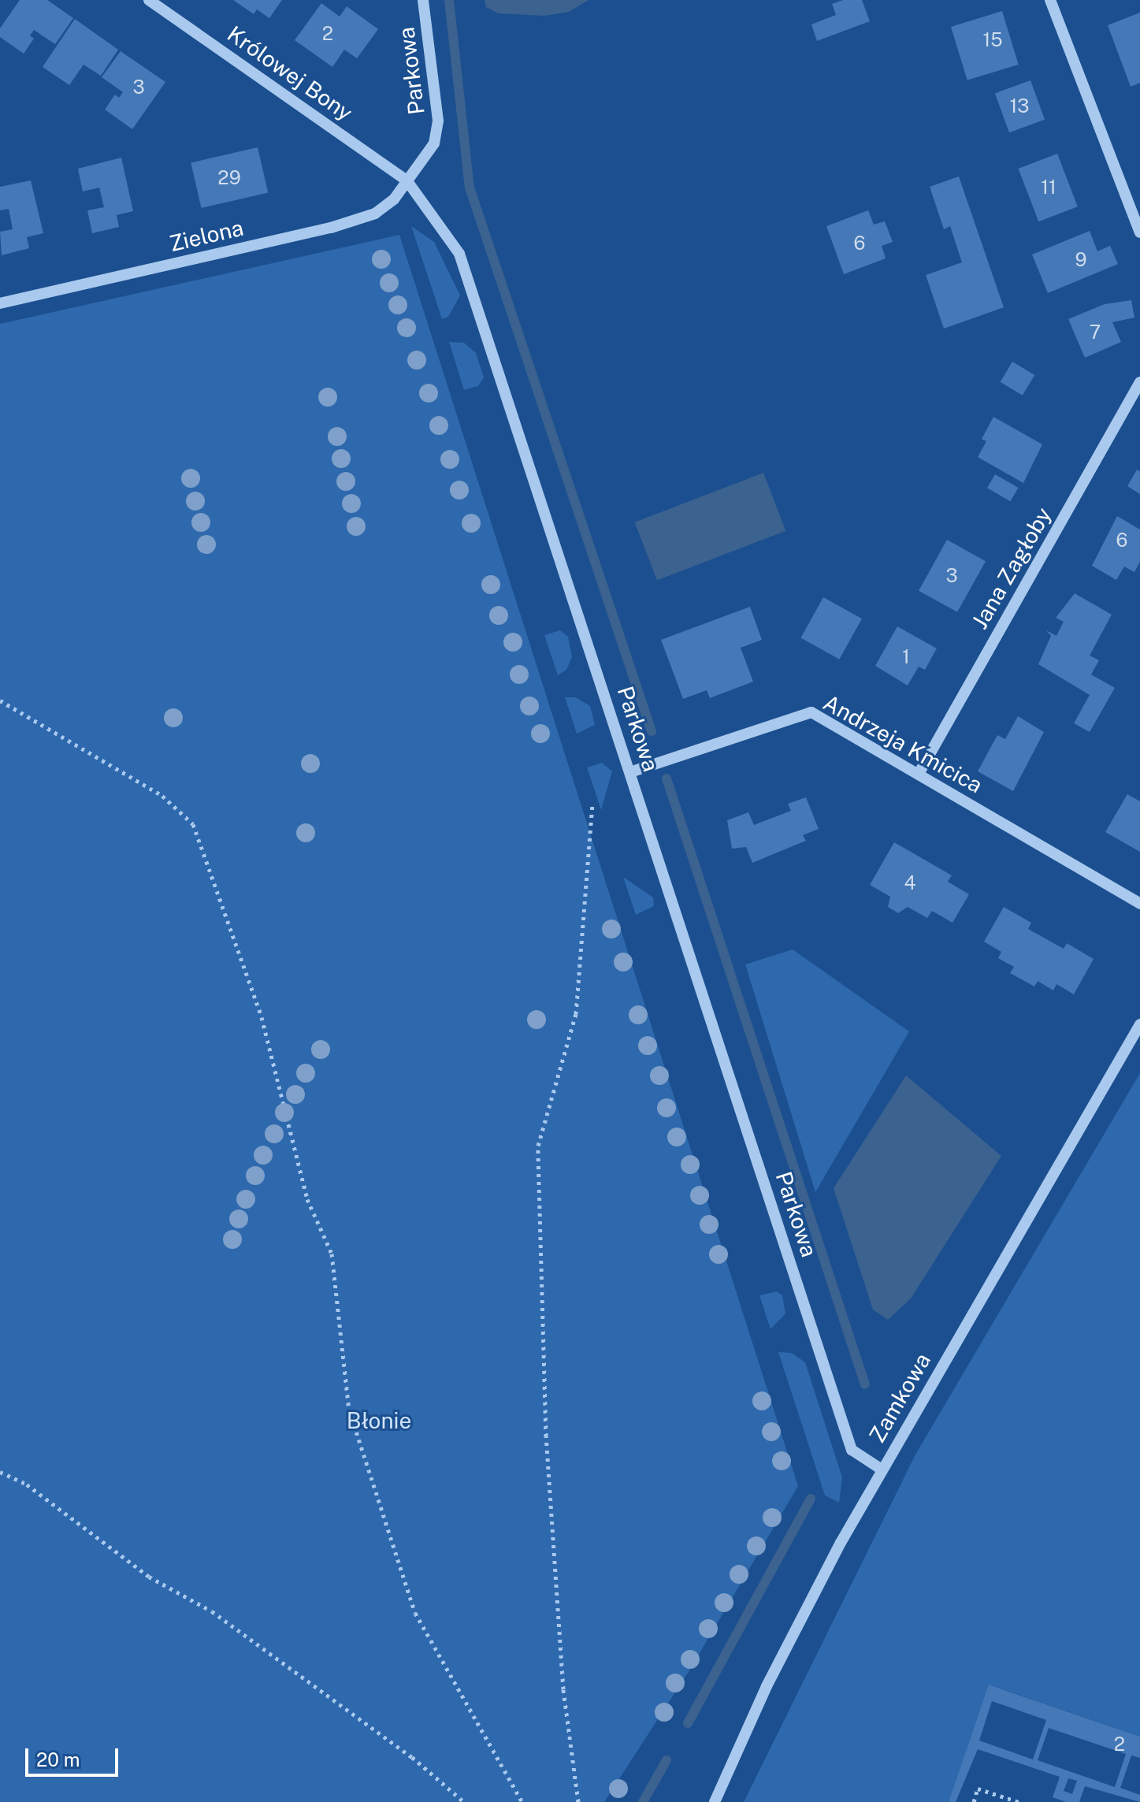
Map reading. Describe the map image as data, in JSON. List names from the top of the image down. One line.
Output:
{"streets":{"street":["Parkowa","Królowej Bony","Zielona","Jana Zagłoby","Andrzeja Kmicica","Zamkowa"]},"crossings":[["Parkowa","Królowej Bony"],["Parkowa","Zielona"],["Parkowa","Andrzeja Kmicica"],["Parkowa","Zamkowa"],["Królowej Bony","Zielona"],["Jana Zagłoby","Andrzeja Kmicica"]],"parks":["Błonie"],"house_numbers":["2","15","3","13","29","11","6","9","7","6","3","1","4","2"],"scale_bar":"20 m"}
